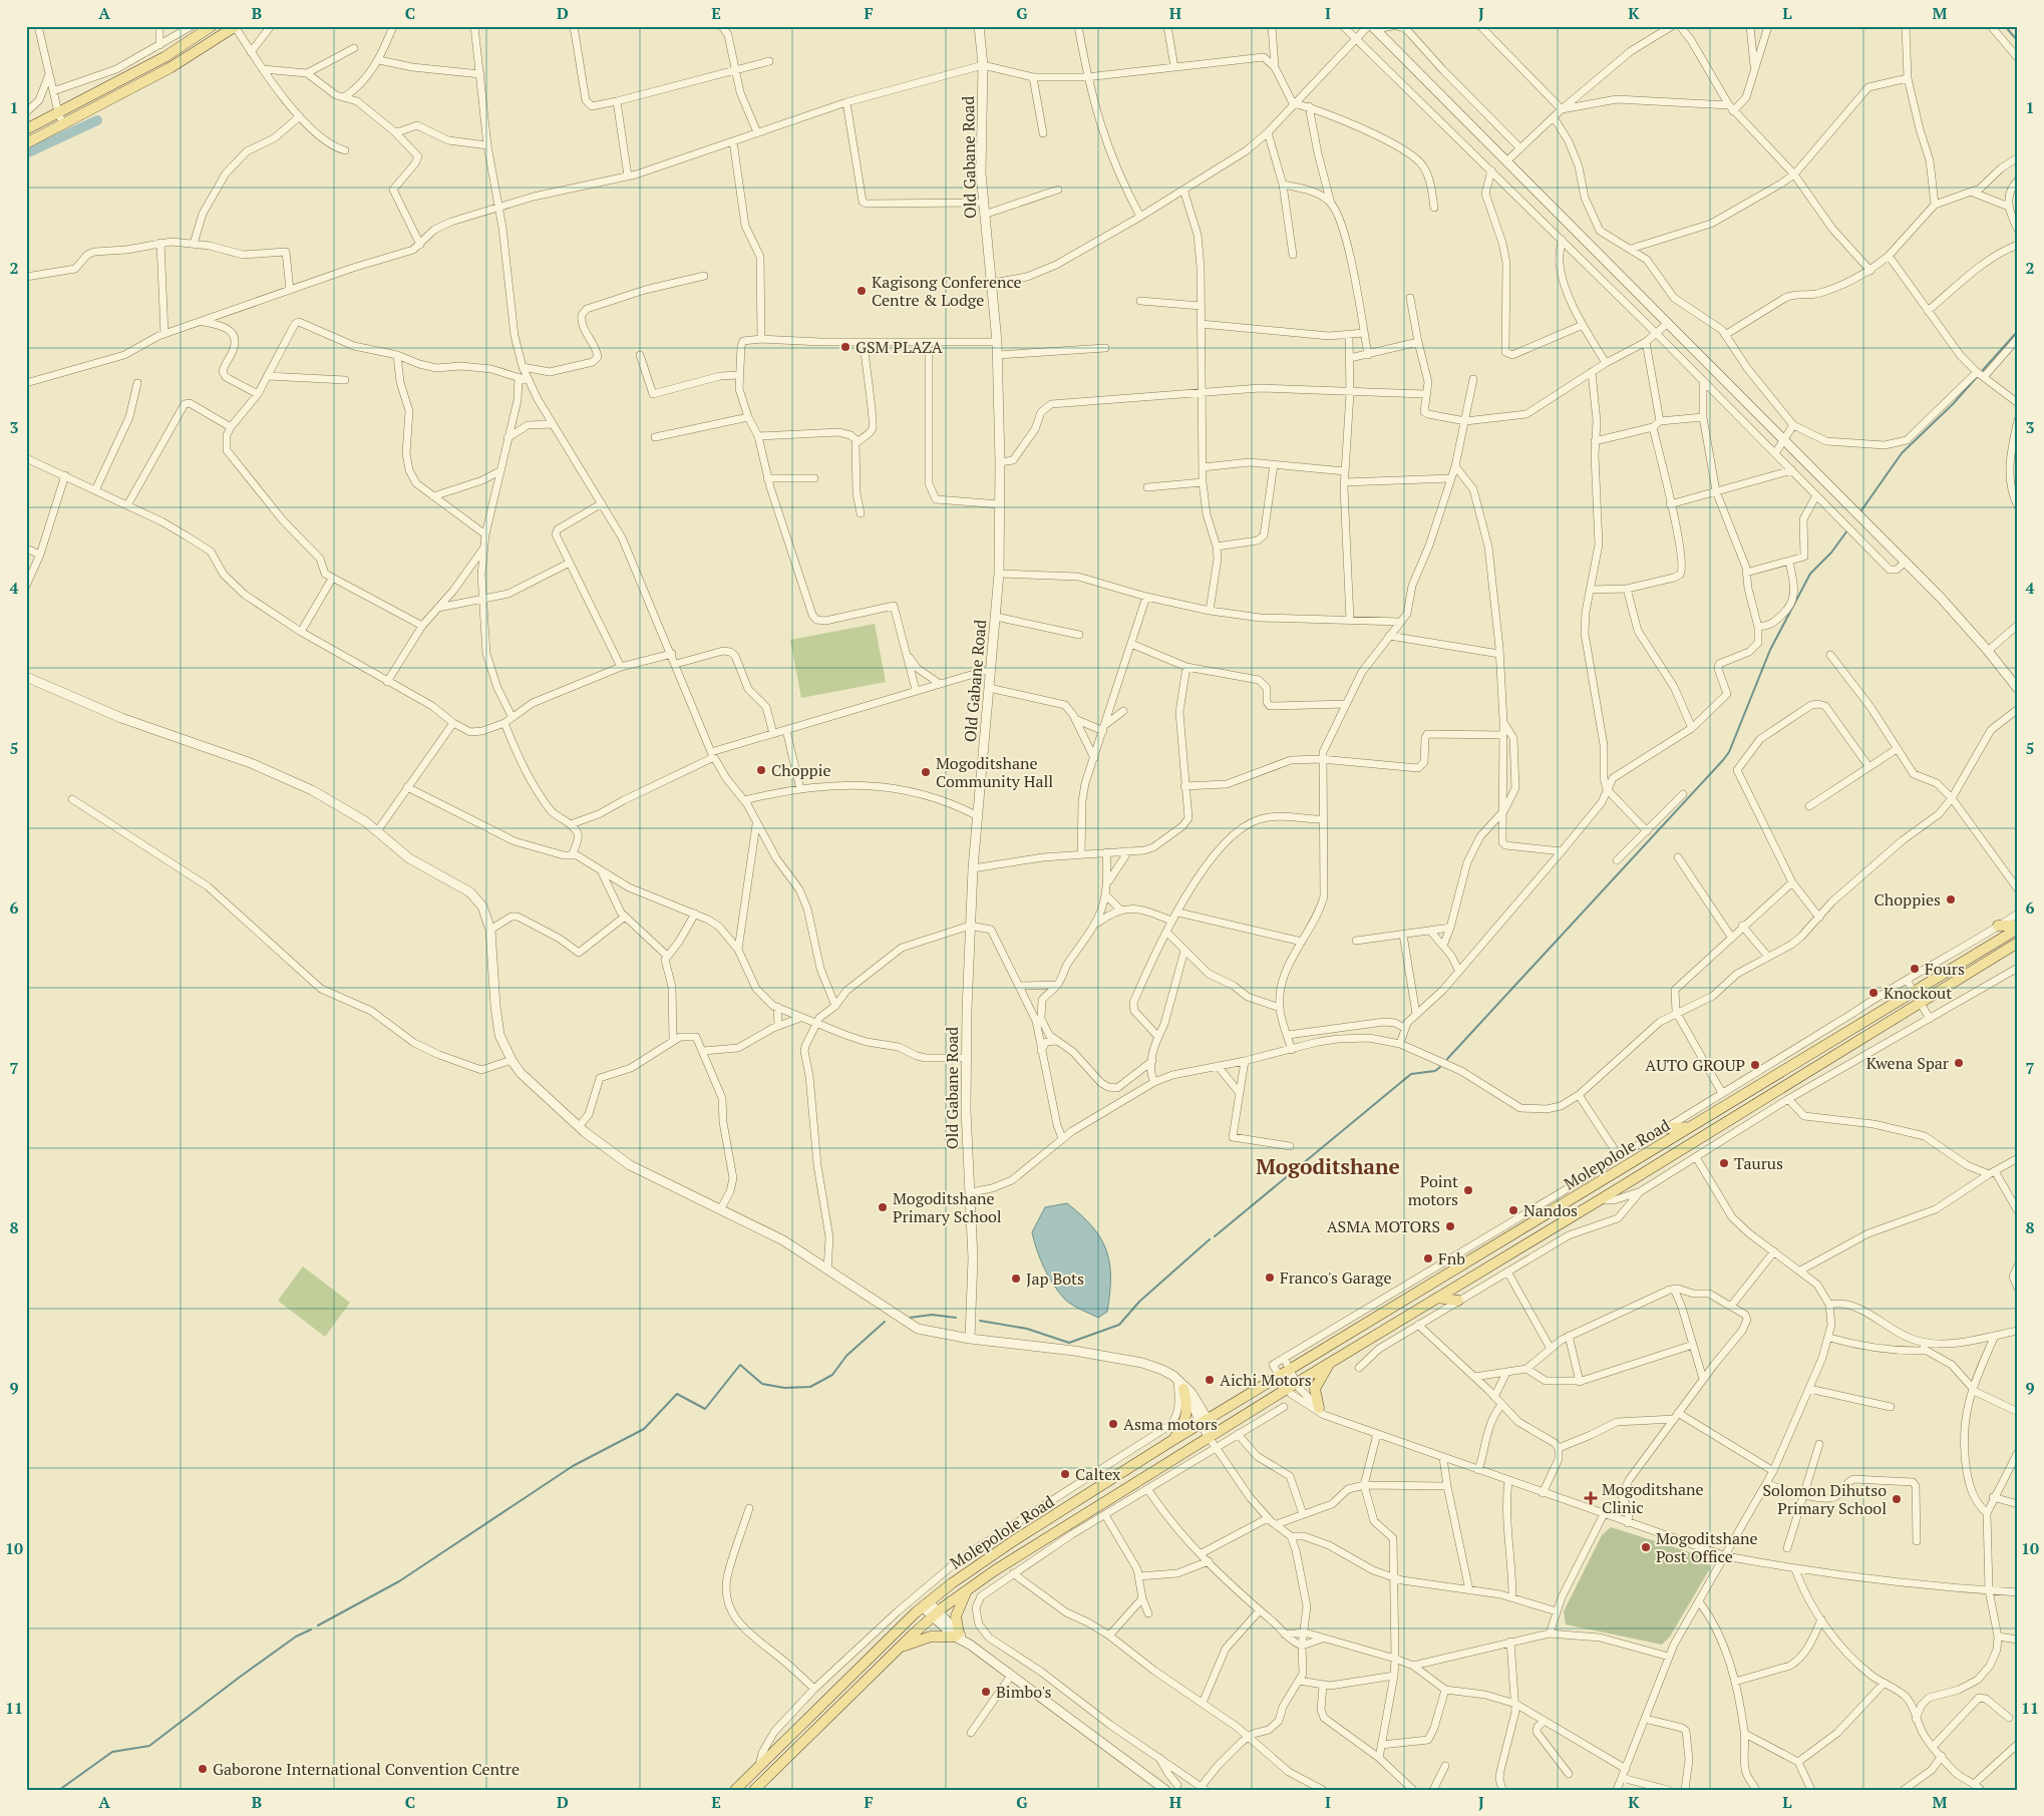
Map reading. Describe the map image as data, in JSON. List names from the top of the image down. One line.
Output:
{"streets":{"main road":["Molepolole Road"],"street":["Old Gabane Road"]},"districts":["Mogoditshane"],"places":{"other":["Kagisong Conference Centre & Lodge","GSM PLAZA","Choppie","Mogoditshane Community Hall","Choppies","Fours","Knockout","Kwena Spar","AUTO GROUP","Taurus","Point motors","Mogoditshane Primary School","Nandos","ASMA MOTORS","Fnb","Franco's Garage","Jap Bots","Aichi Motors","Asma motors","Caltex","Solomon Dihutso Primary School","Mogoditshane Post Office","Bimbo's","Gaborone International Convention Centre"],"health":["Mogoditshane Clinic"]},"grid":{"columns":["A","B","C","D","E","F","G","H","I","J","K","L","M"],"rows":["1","2","3","4","5","6","7","8","9","10","11"]}}
